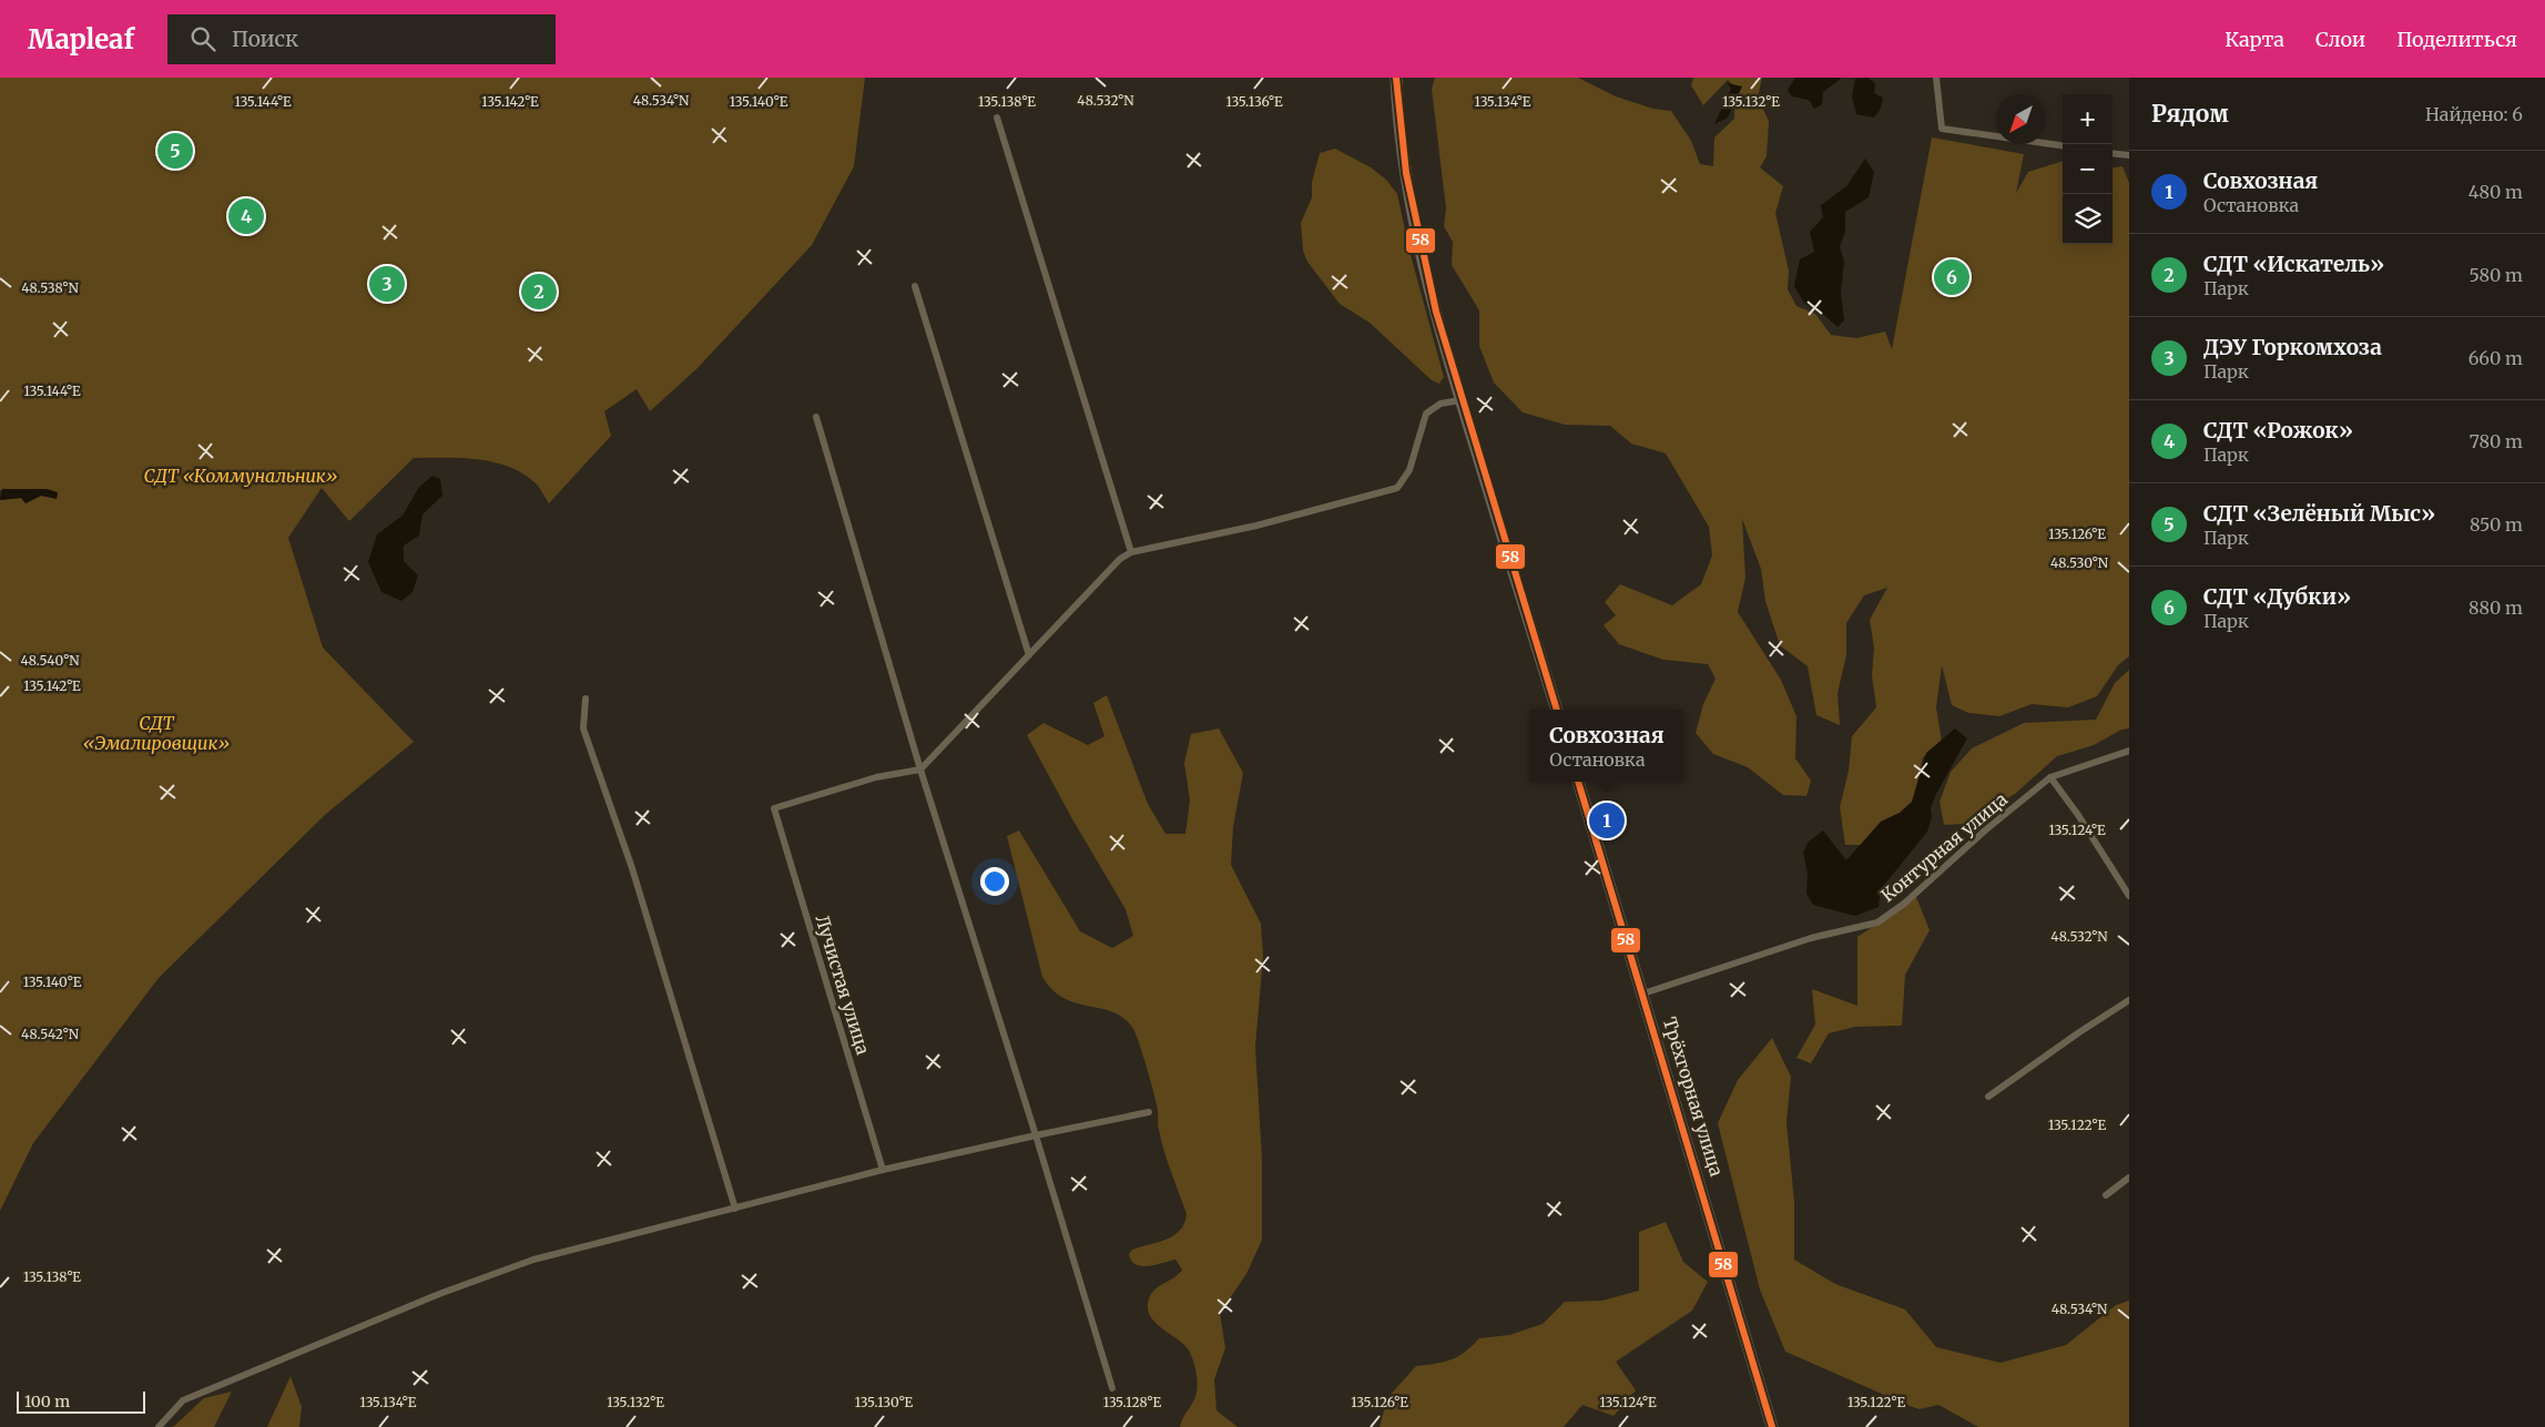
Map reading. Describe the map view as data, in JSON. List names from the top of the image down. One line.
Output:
{"streets":{"highway":["Трёхгорная улица"],"street":["Контурная улица","Лучистая улица"]},"crossings":[["Контурная улица","Трёхгорная улица"]],"parks":["СДТ «Коммунальник»","СДТ «Эмалировщик»"],"lines":["transit line 58"],"scale_bar":"100 m","north":"bottom left","page":{"header":"Mapleaf","search":"Поиск","nav":["Карта","Слои","Поделиться"],"heading":["Рядом","Найдено: 6"],"map_buttons":["+","−"],"pins":["5","4","6","3","2","1"],"list":[{"mark":"1","name":"Совхозная","note":"Остановка","value":"480 m"},{"mark":"2","name":"СДТ «Искатель»","note":"Парк","value":"580 m"},{"mark":"3","name":"ДЭУ Горкомхоза","note":"Парк","value":"660 m"},{"mark":"4","name":"СДТ «Рожок»","note":"Парк","value":"780 m"},{"mark":"5","name":"СДТ «Зелёный Мыс»","note":"Парк","value":"850 m"},{"mark":"6","name":"СДТ «Дубки»","note":"Парк","value":"880 m"}],"popup":["Совхозная","Остановка"],"scale":"100 m"},"coordinates":["48.534°N","48.532°N","135.144°E","135.142°E","135.140°E","135.138°E","135.136°E","135.134°E","135.132°E","48.538°N","135.126°E","48.530°N","48.540°N","135.124°E","48.542°N","135.122°E","135.130°E","135.128°E"]}
